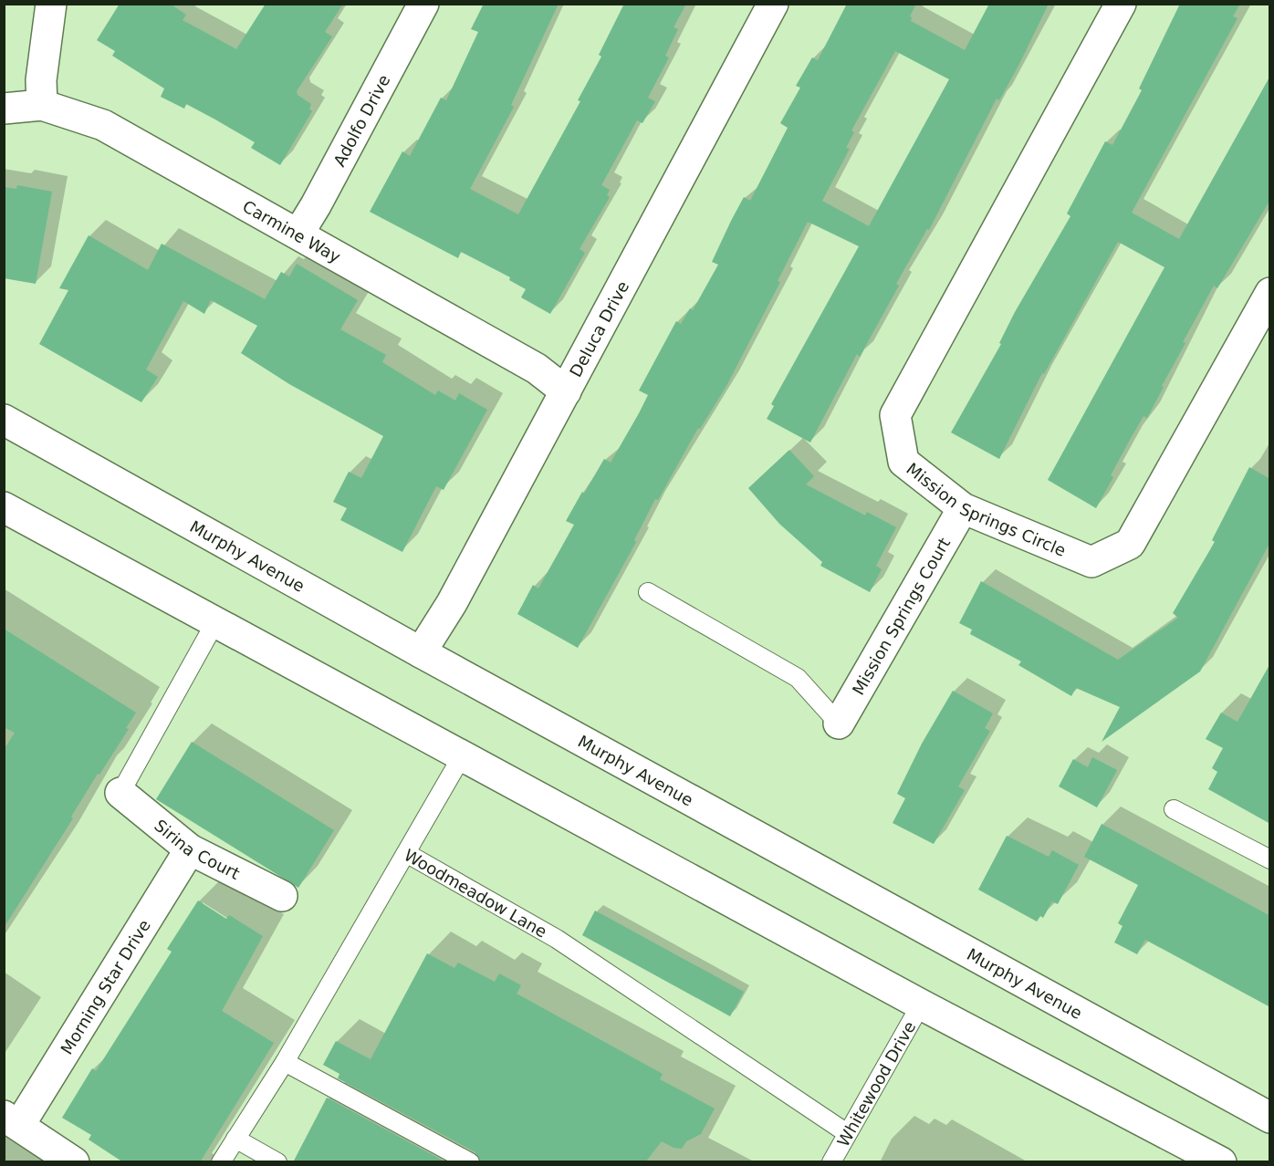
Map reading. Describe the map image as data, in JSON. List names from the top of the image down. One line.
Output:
{"streets":{"street":["Adolfo Drive","Carmine Way","Deluca Drive","Mission Springs Circle","Murphy Avenue","Mission Springs Court","Sirina Court","Morning Star Drive"],"lane":["Woodmeadow Lane","Whitewood Drive"]},"crossings":[["Adolfo Drive","Carmine Way"],["Carmine Way","Deluca Drive"],["Deluca Drive","Murphy Avenue"],["Mission Springs Circle","Mission Springs Court"],["Sirina Court","Morning Star Drive"],["Woodmeadow Lane","Whitewood Drive"]]}
